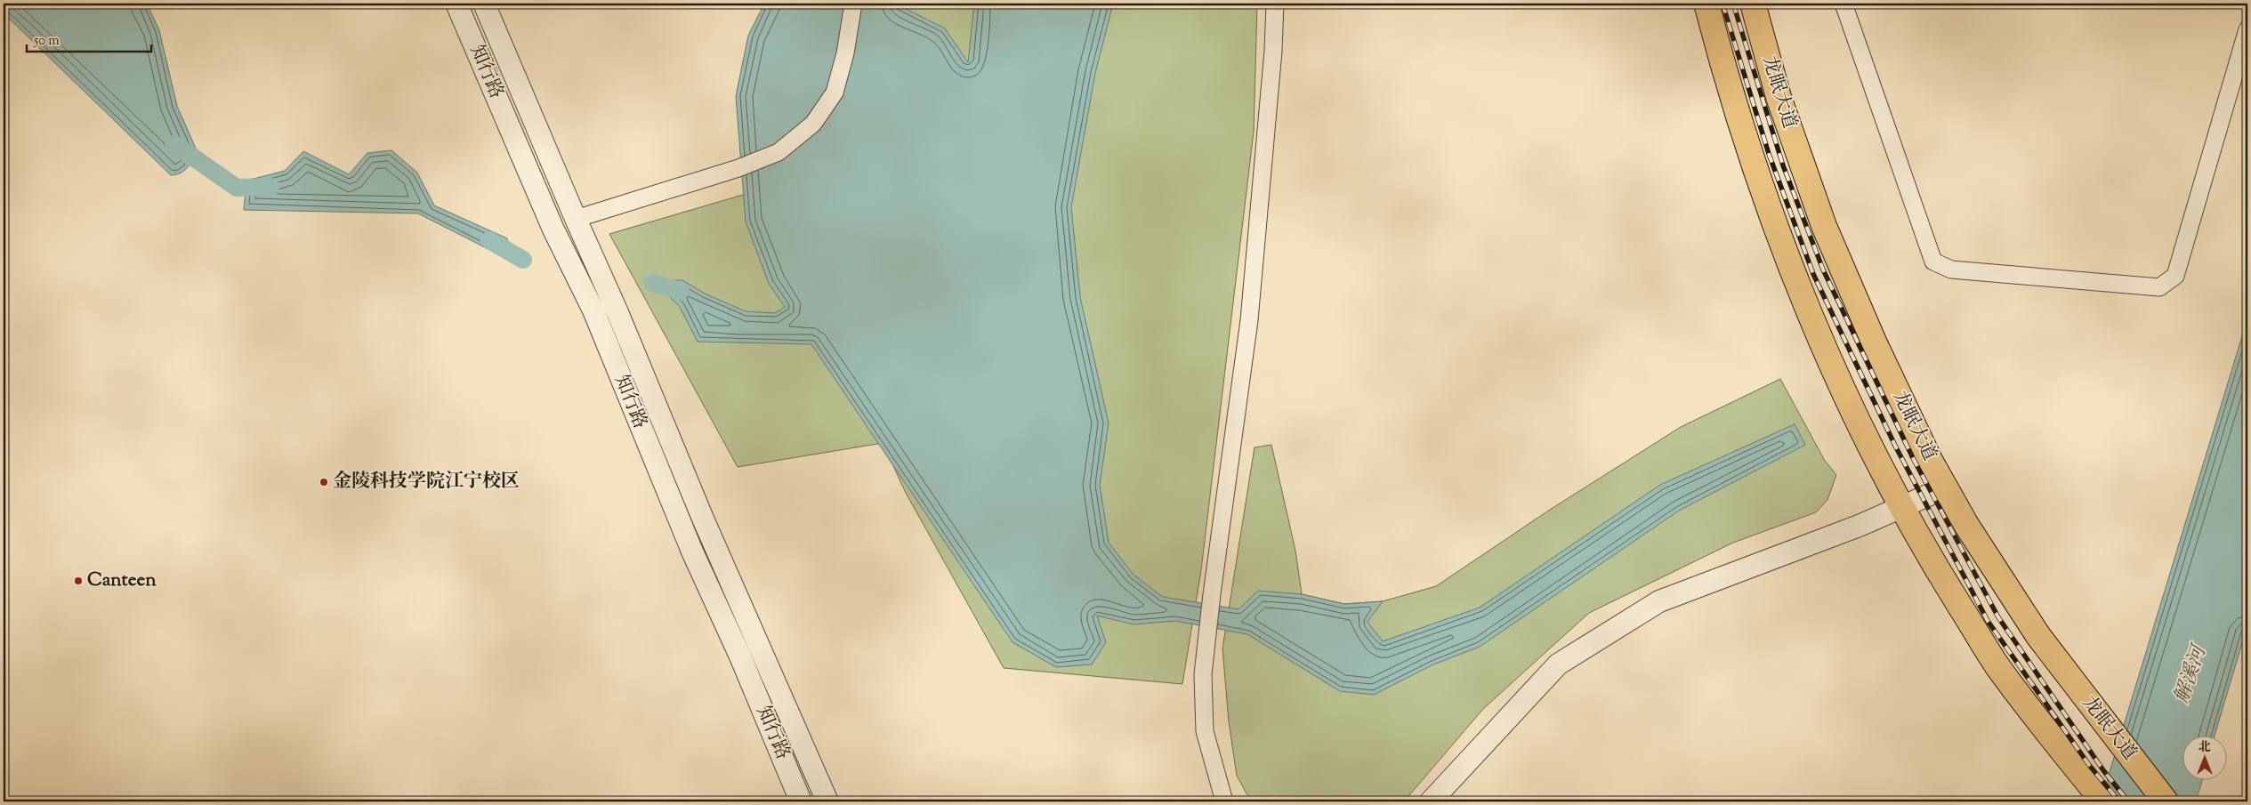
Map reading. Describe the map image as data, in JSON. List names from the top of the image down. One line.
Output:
{"streets":{"main road":["龙眠大道"],"street":["知行路"]},"water":["解溪河"],"places":["金陵科技学院江宁校区","Canteen"],"scale_bar":"50 m","north":"top"}
